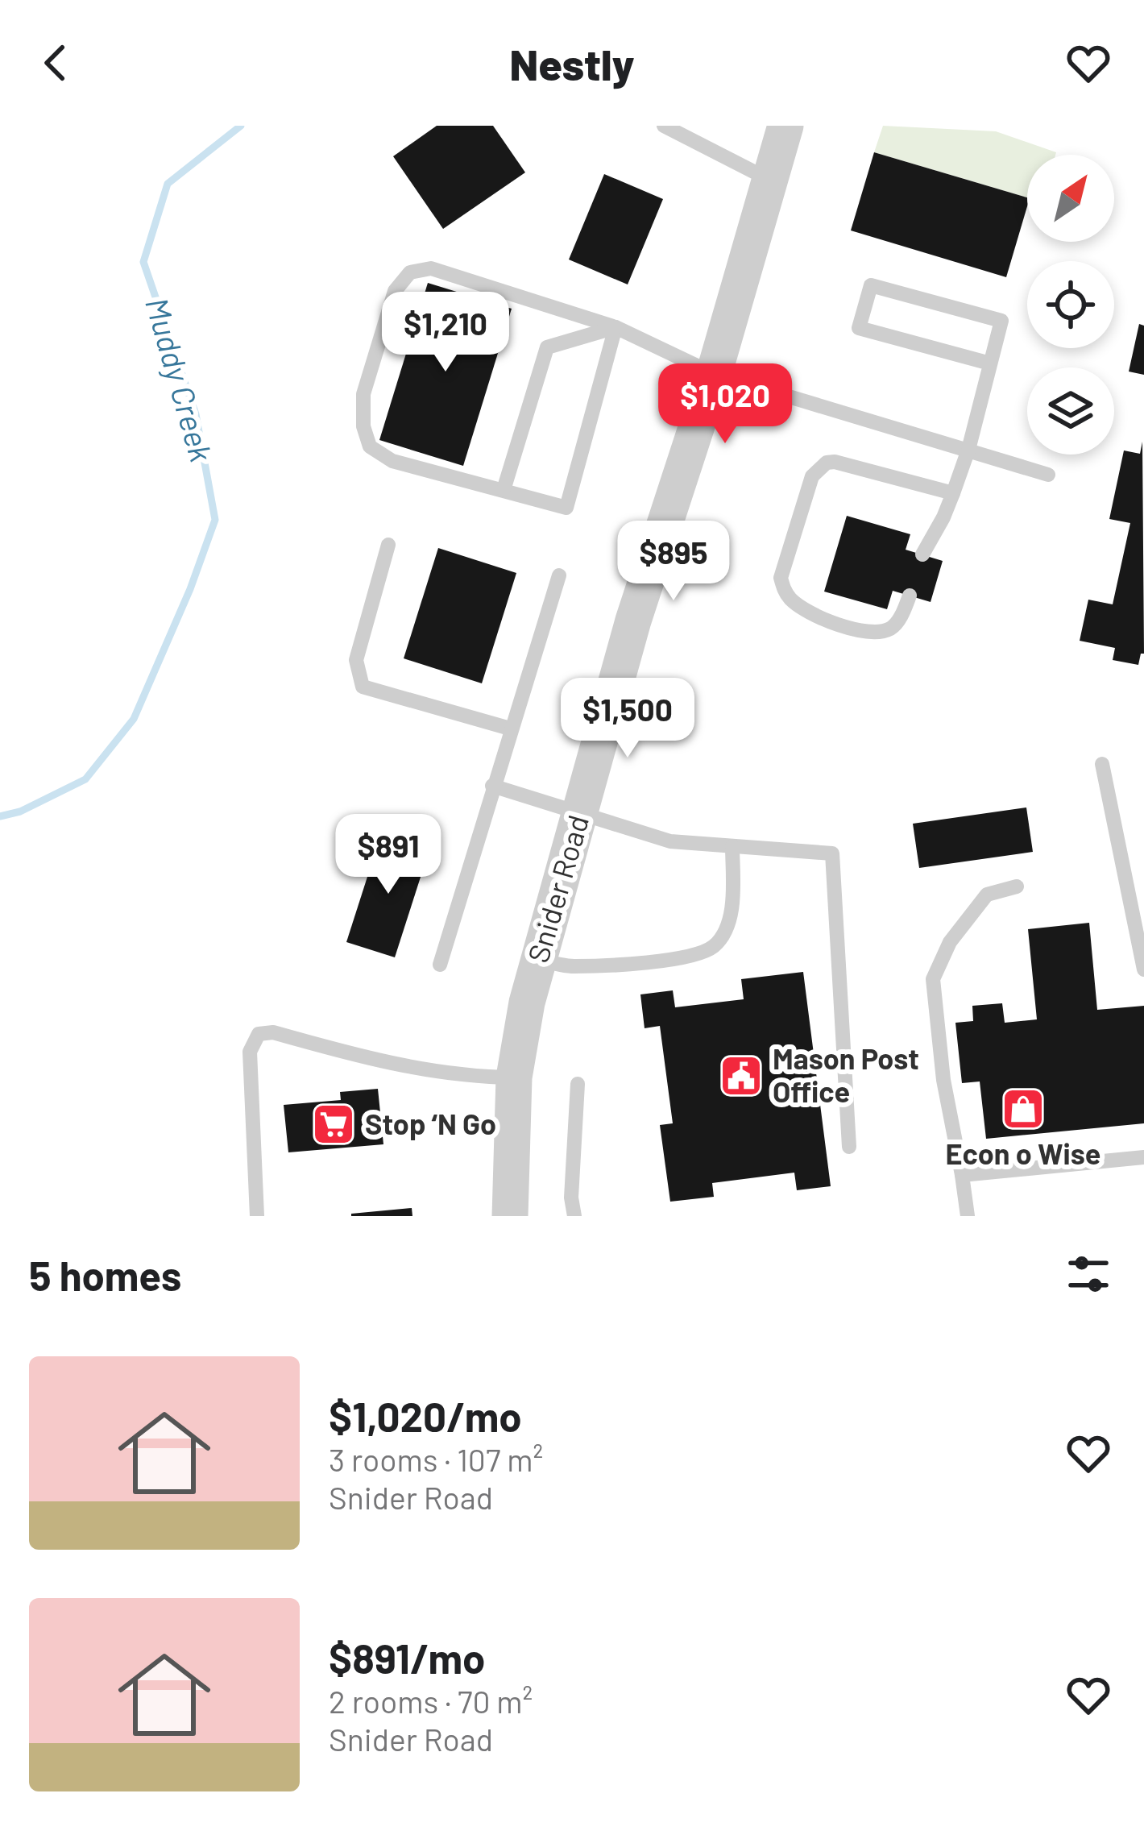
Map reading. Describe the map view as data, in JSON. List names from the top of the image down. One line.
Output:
{"streets":{"street":["Snider Road"]},"water":["Muddy Creek"],"places":{"public building":["Mason Post Office"],"shop":["Econ o Wise"],"supermarket":["Stop ‘N Go"]},"north":"top right","page":{"header":"Nestly","price":["$1,210","$1,020","$895","$1,500","$891"],"heading":"5 homes","list":[{"name":"$1,020/mo","note":"3 rooms · 107 m² · Snider Road"},{"name":"$891/mo","note":"2 rooms · 70 m² · Snider Road"}]}}
